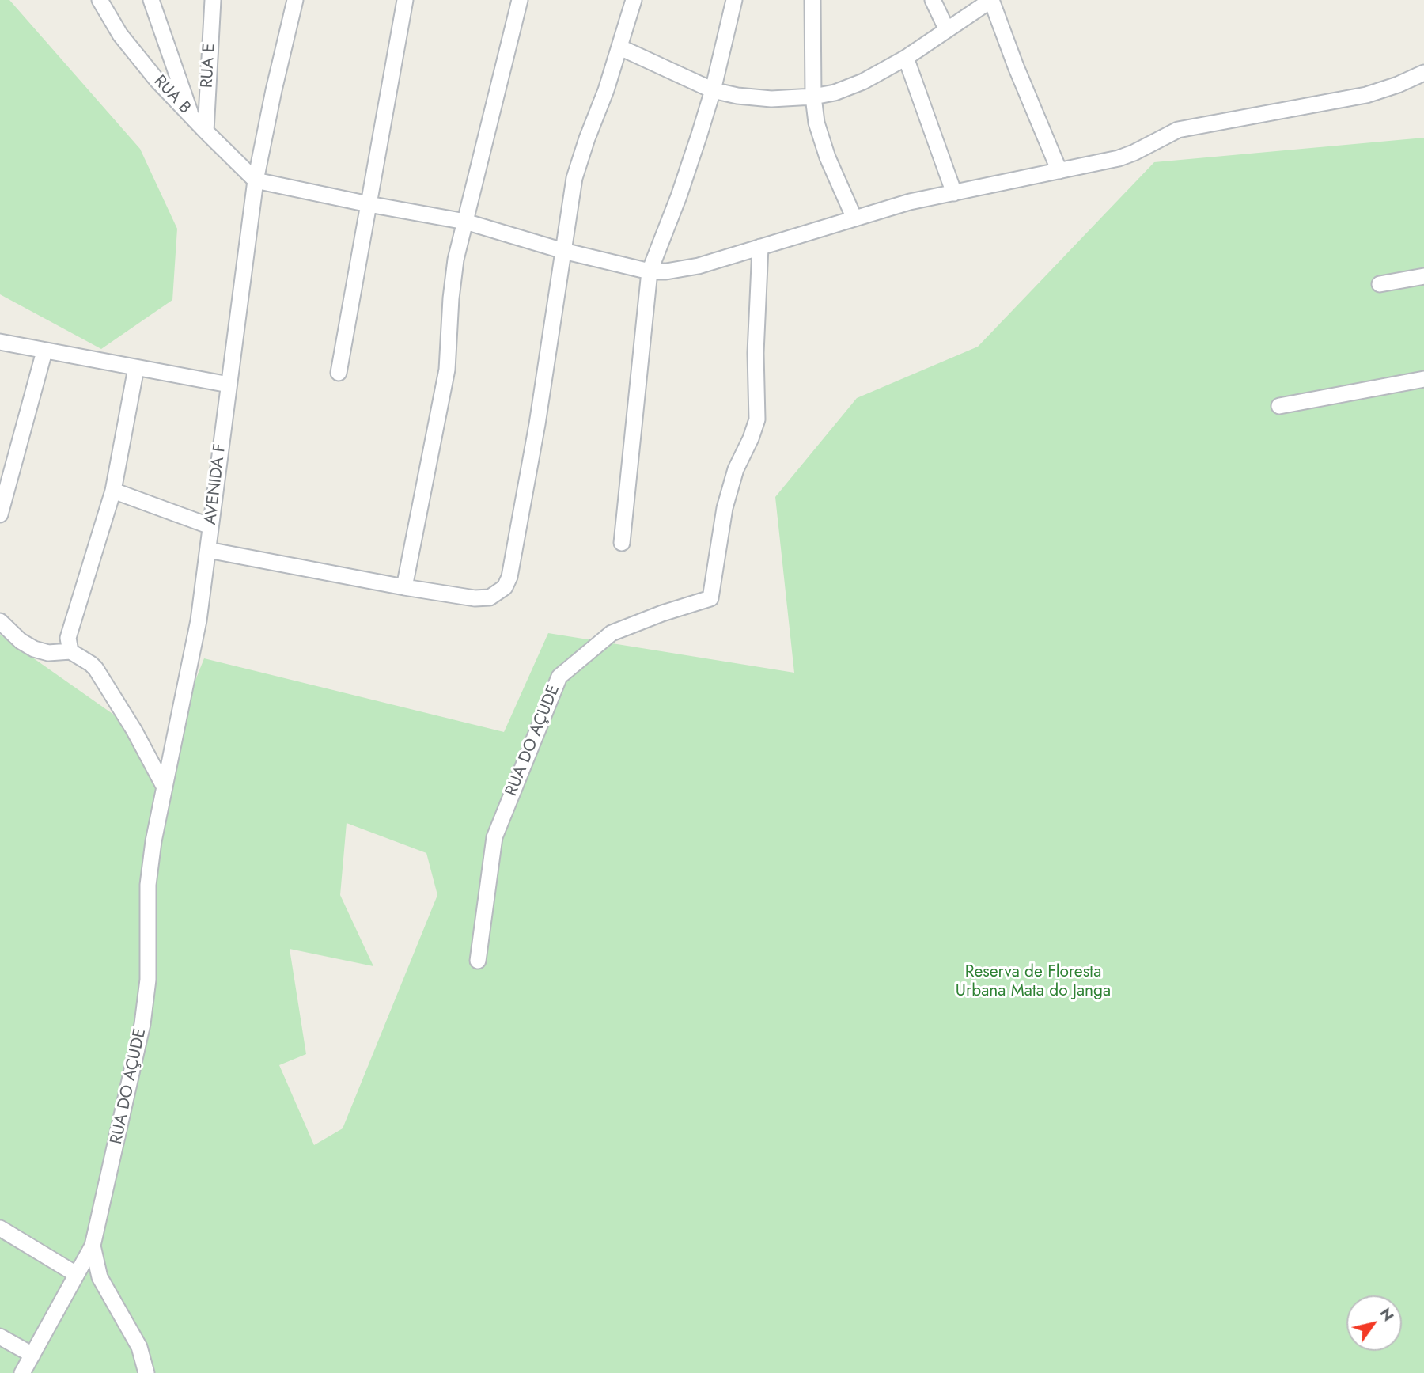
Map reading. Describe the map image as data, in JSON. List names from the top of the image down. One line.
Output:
{"streets":{"street":["RUA E","RUA B","AVENIDA F","RUA DO AÇUDE"]},"crossings":[["RUA E","RUA B"],["RUA B","AVENIDA F"],["AVENIDA F","RUA DO AÇUDE"]],"parks":["Reserva de Floresta Urbana Mata do Janga"],"north":"top right"}
